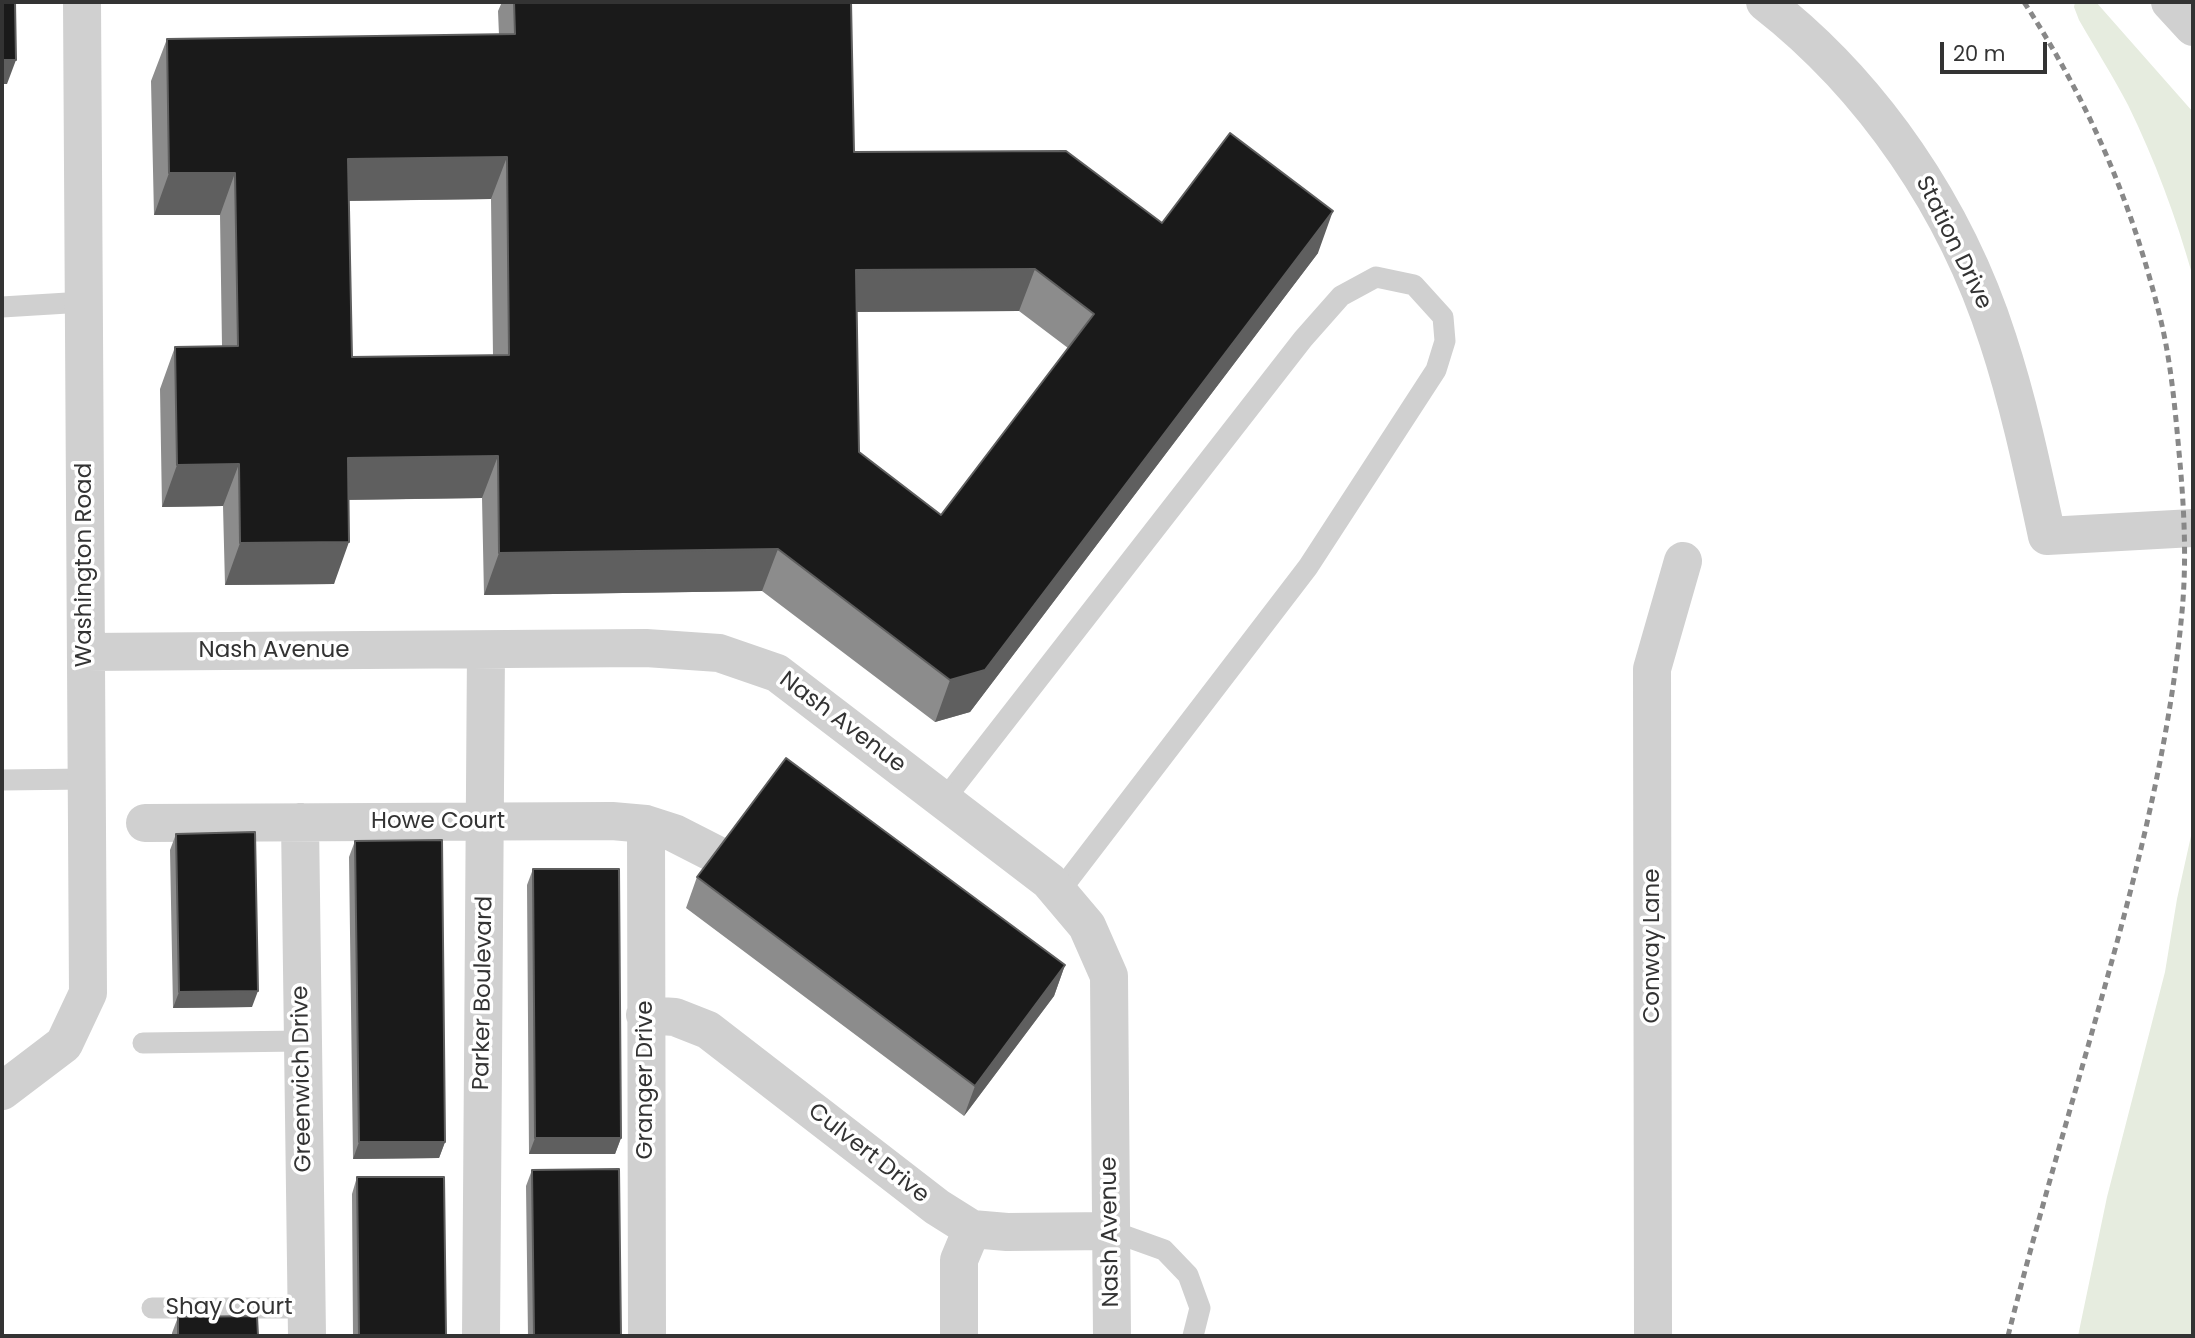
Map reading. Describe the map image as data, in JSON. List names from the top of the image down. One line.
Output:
{"streets":{"street":["Station Drive","Washington Road","Nash Avenue","Howe Court","Conway Lane","Parker Boulevard","Greenwich Drive","Granger Drive","Culvert Drive"],"lane":["Shay Court"]},"crossings":[["Washington Road","Nash Avenue"],["Nash Avenue","Parker Boulevard"],["Nash Avenue","Culvert Drive"],["Howe Court","Parker Boulevard"],["Howe Court","Greenwich Drive"],["Howe Court","Granger Drive"],["Greenwich Drive","Shay Court"],["Granger Drive","Culvert Drive"]],"scale_bar":"20 m"}
